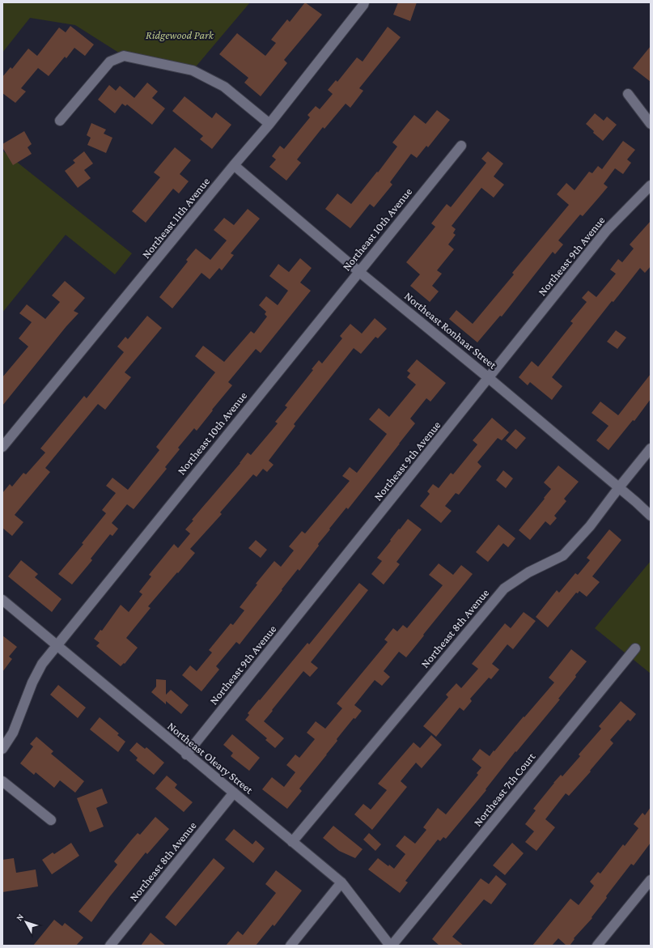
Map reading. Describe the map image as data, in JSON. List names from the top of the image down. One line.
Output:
{"streets":{"street":["Northeast 11th Avenue","Northeast 10th Avenue","Northeast 9th Avenue","Northeast Ronhaar Street","Northeast 8th Avenue","Northeast Oleary Street","Northeast 7th Court"]},"crossings":[["Northeast 11th Avenue","Northeast Ronhaar Street"],["Northeast 10th Avenue","Northeast Ronhaar Street"],["Northeast 10th Avenue","Northeast Oleary Street"],["Northeast 9th Avenue","Northeast Ronhaar Street"],["Northeast 9th Avenue","Northeast Oleary Street"],["Northeast Ronhaar Street","Northeast 8th Avenue"],["Northeast 8th Avenue","Northeast Oleary Street"],["Northeast Oleary Street","Northeast 7th Court"]],"parks":["Ridgewood Park"],"north":"top left"}
